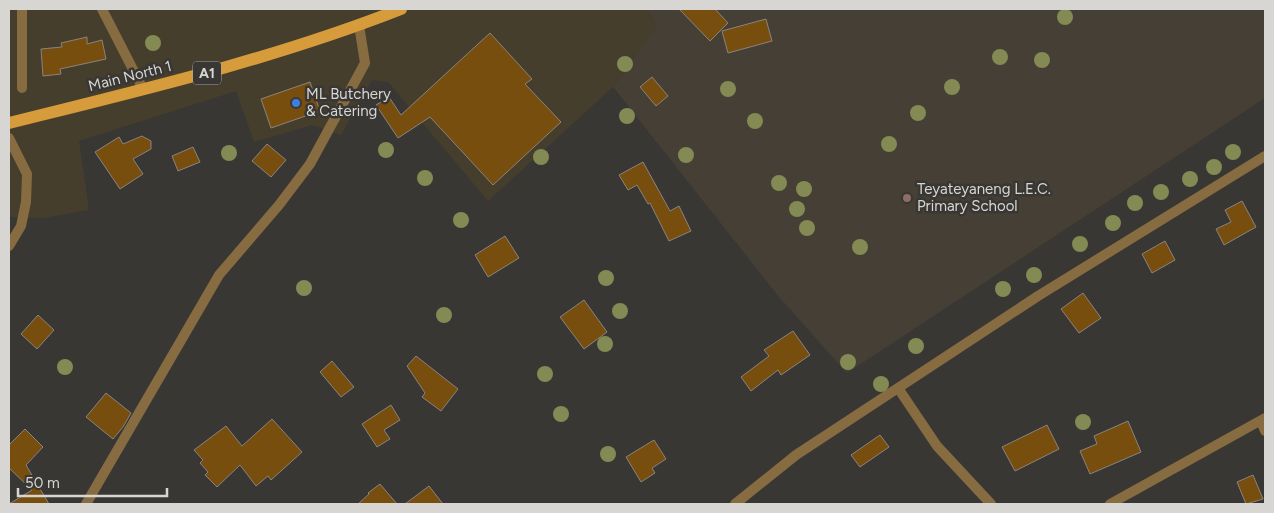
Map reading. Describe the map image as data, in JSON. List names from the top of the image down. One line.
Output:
{"streets":{"main road":["A1","Main North 1"]},"places":["ML Butchery & Catering","Teyateyaneng L.E.C. Primary School"],"scale_bar":"50 m"}
